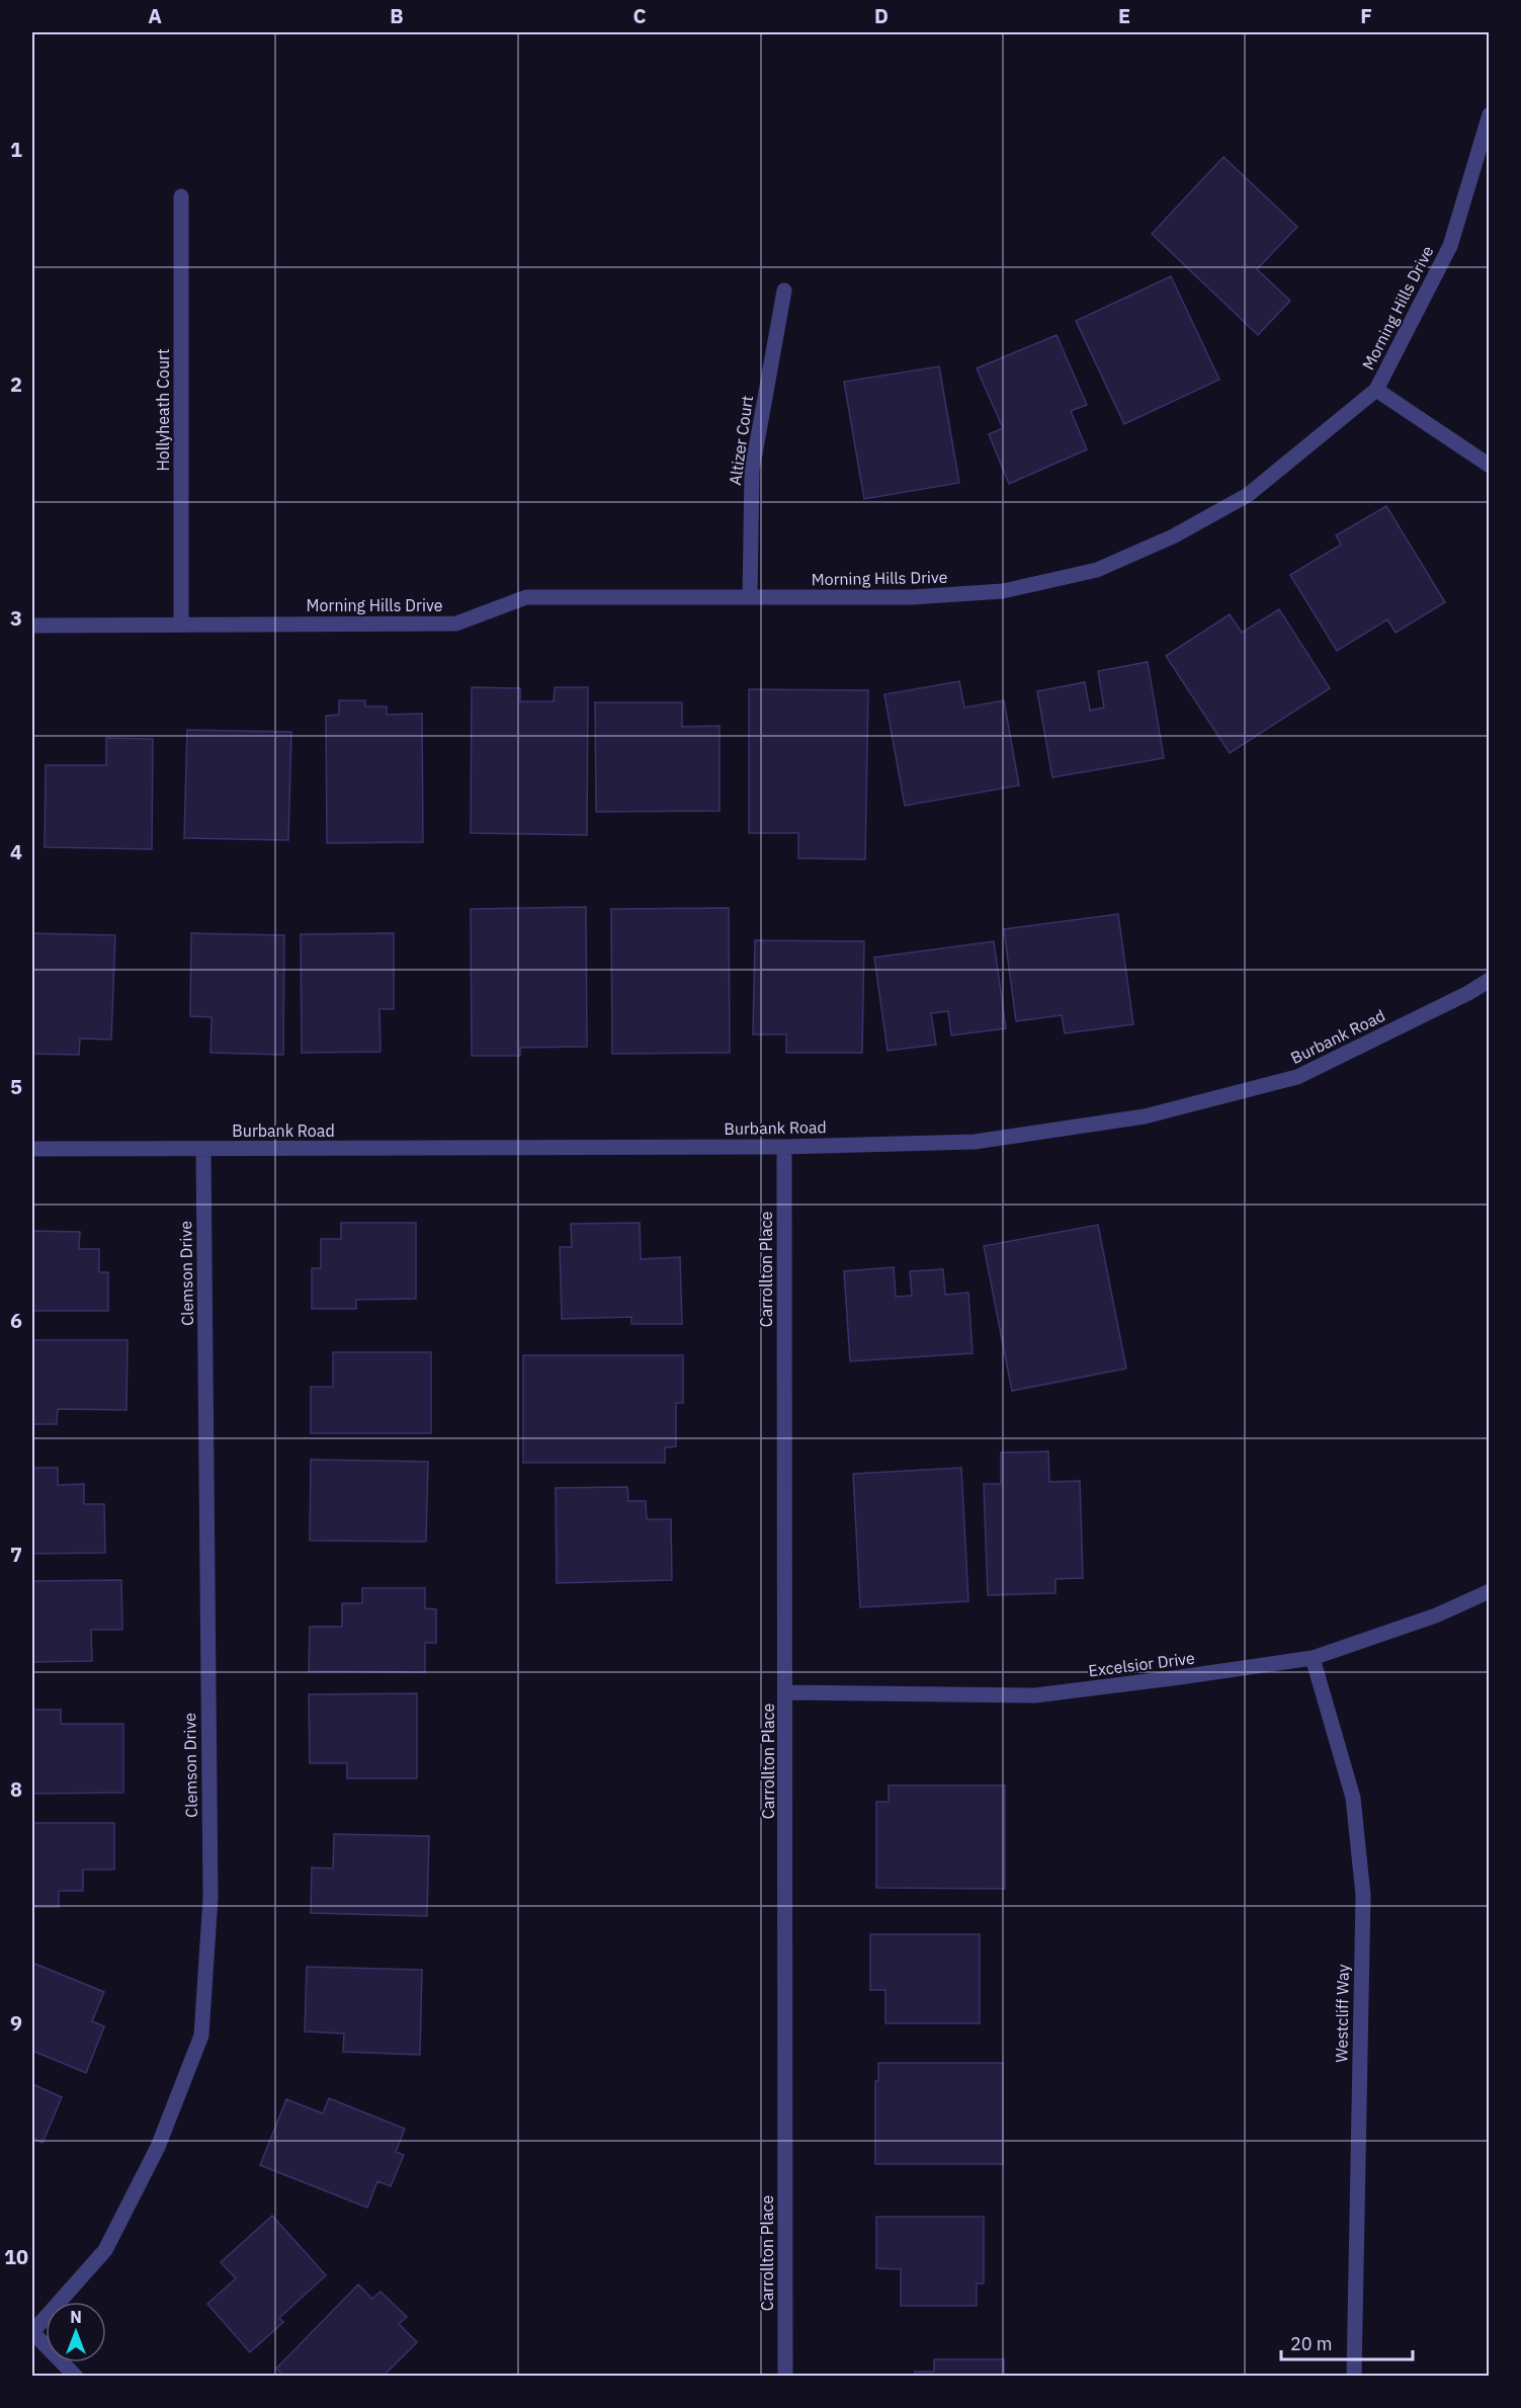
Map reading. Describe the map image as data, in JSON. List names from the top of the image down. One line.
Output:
{"streets":{"street":["Morning Hills Drive","Hollyheath Court","Altizer Court","Burbank Road","Carrollton Place","Clemson Drive","Excelsior Drive","Westcliff Way"]},"crossings":[["Morning Hills Drive","Hollyheath Court"],["Morning Hills Drive","Altizer Court"],["Burbank Road","Carrollton Place"],["Burbank Road","Clemson Drive"],["Carrollton Place","Excelsior Drive"],["Excelsior Drive","Westcliff Way"]],"scale_bar":"20 m","north":"top","grid":{"columns":["A","B","C","D","E","F"],"rows":["1","2","3","4","5","6","7","8","9","10"]}}
